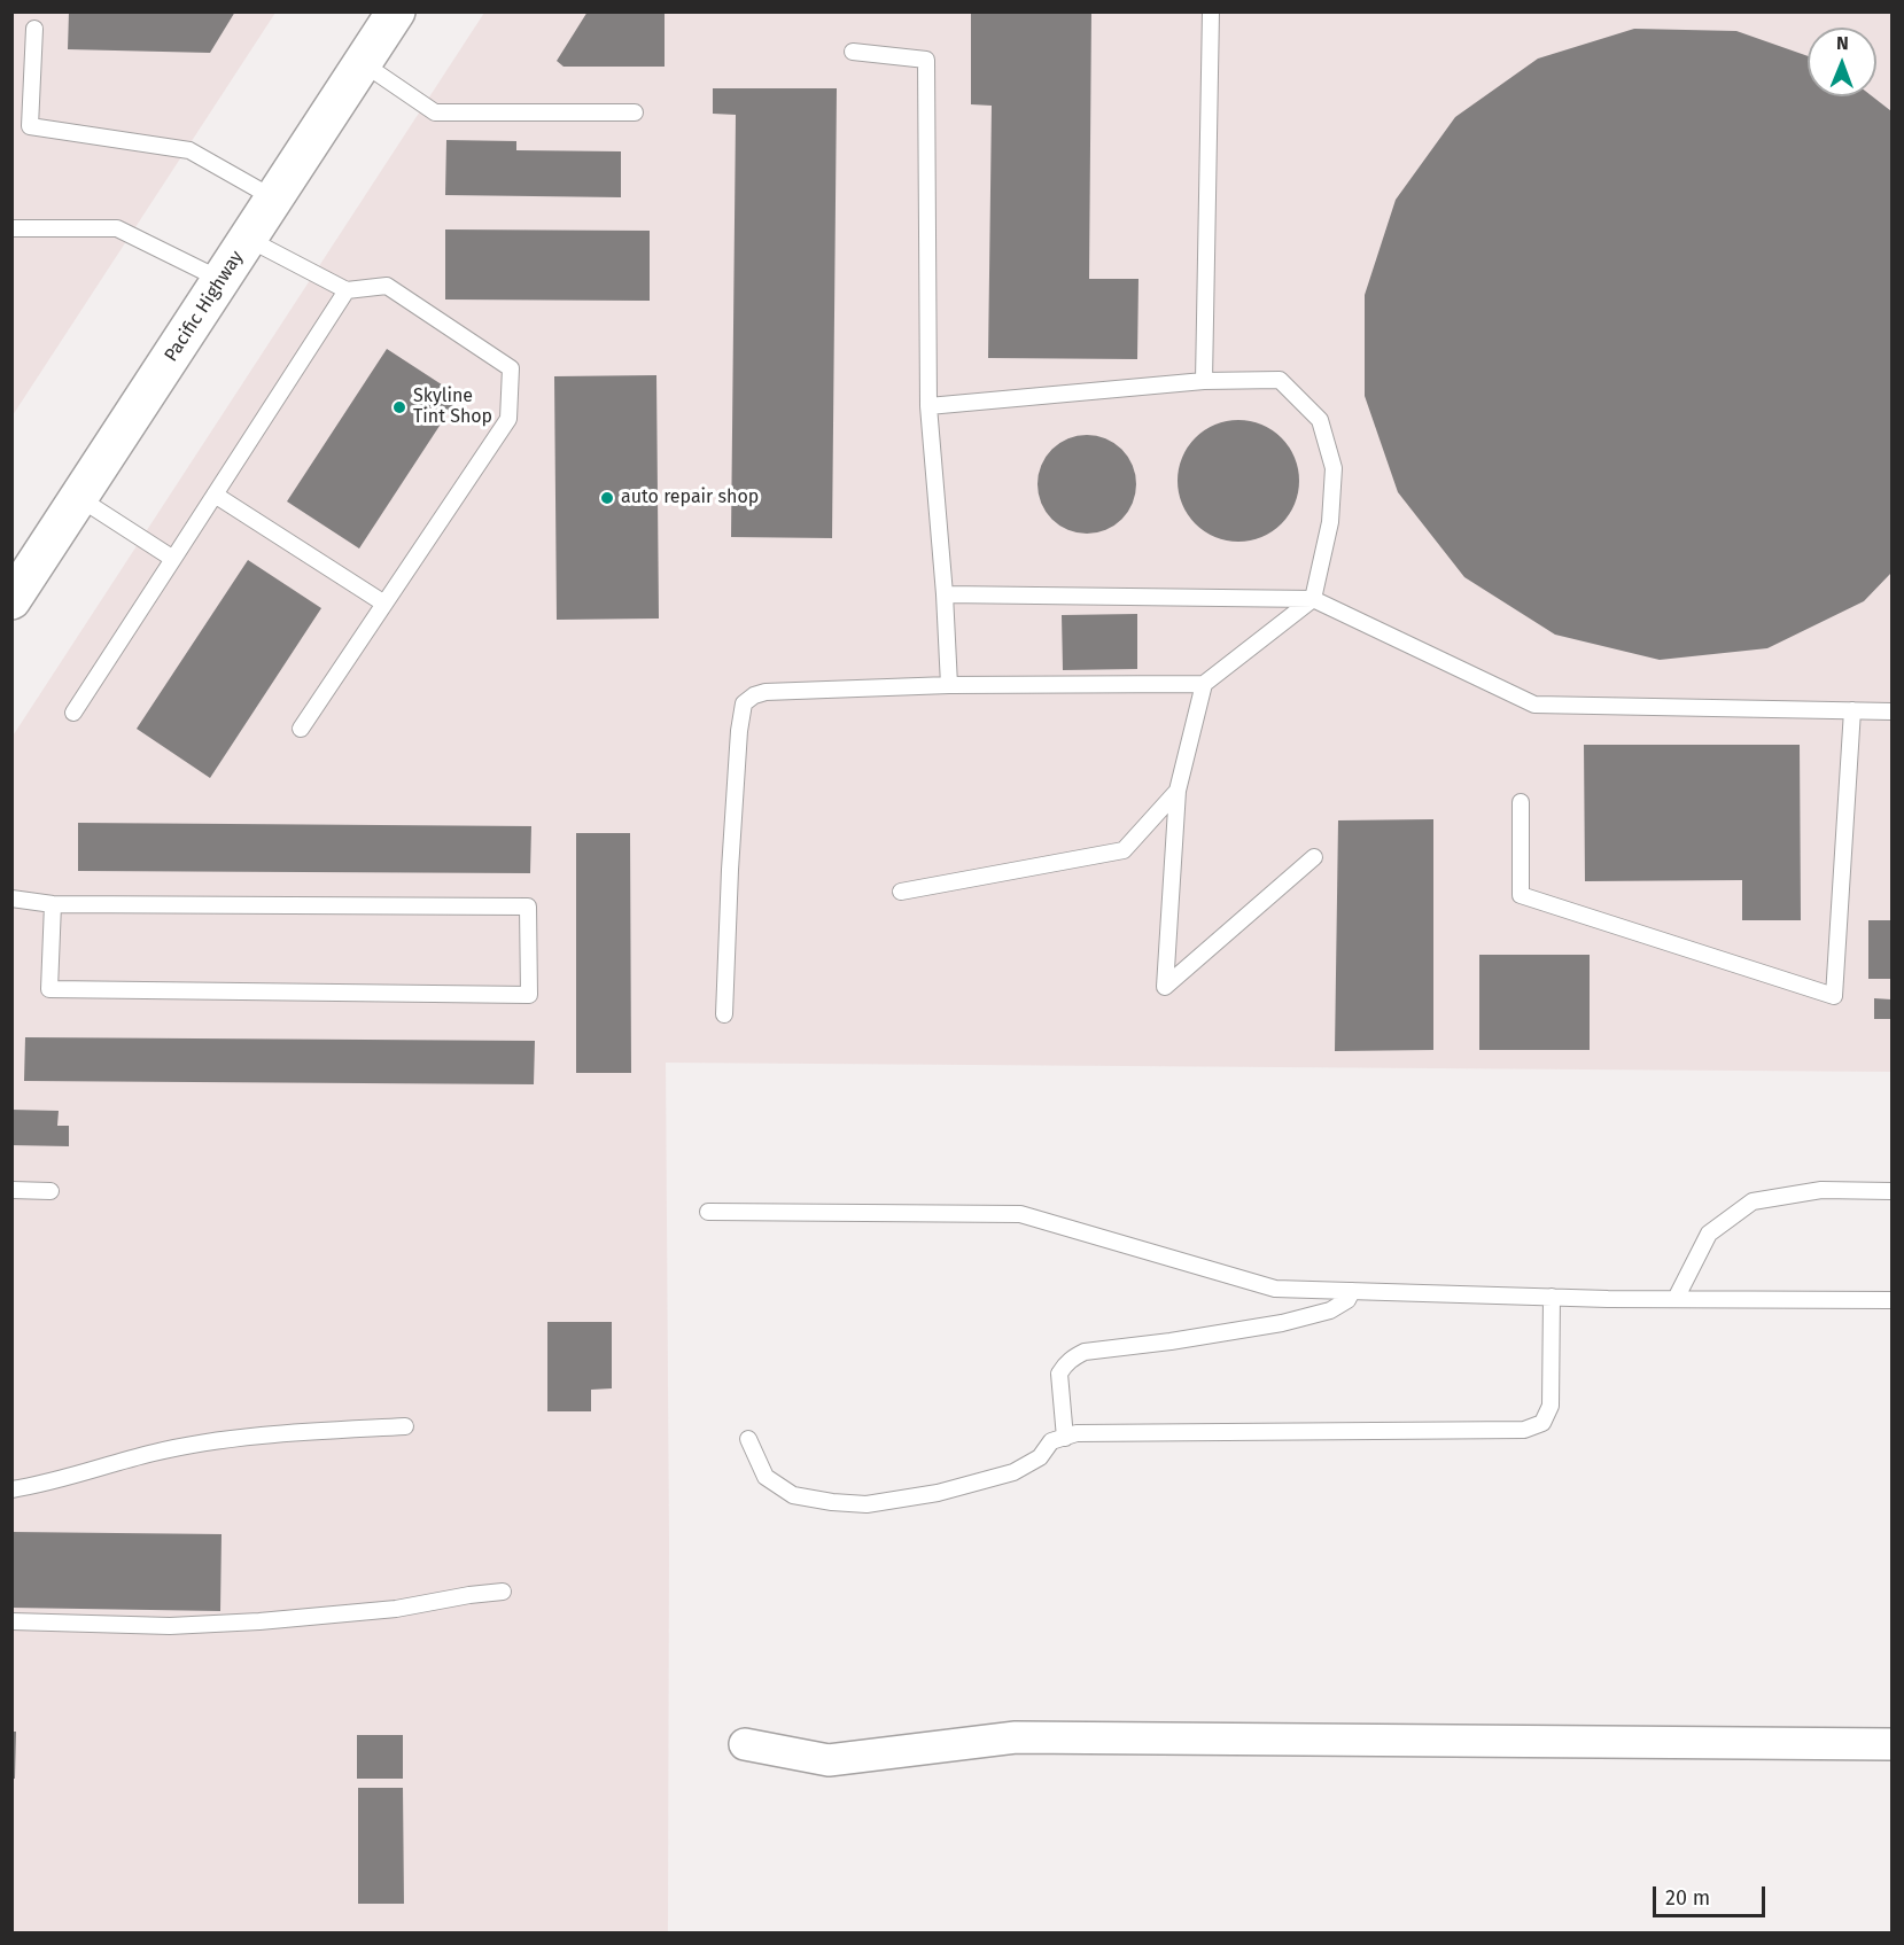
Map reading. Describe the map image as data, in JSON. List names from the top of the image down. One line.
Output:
{"streets":{"highway":["Pacific Highway"]},"places":["Skyline Tint Shop","auto repair shop"],"scale_bar":"20 m","north":"top"}
